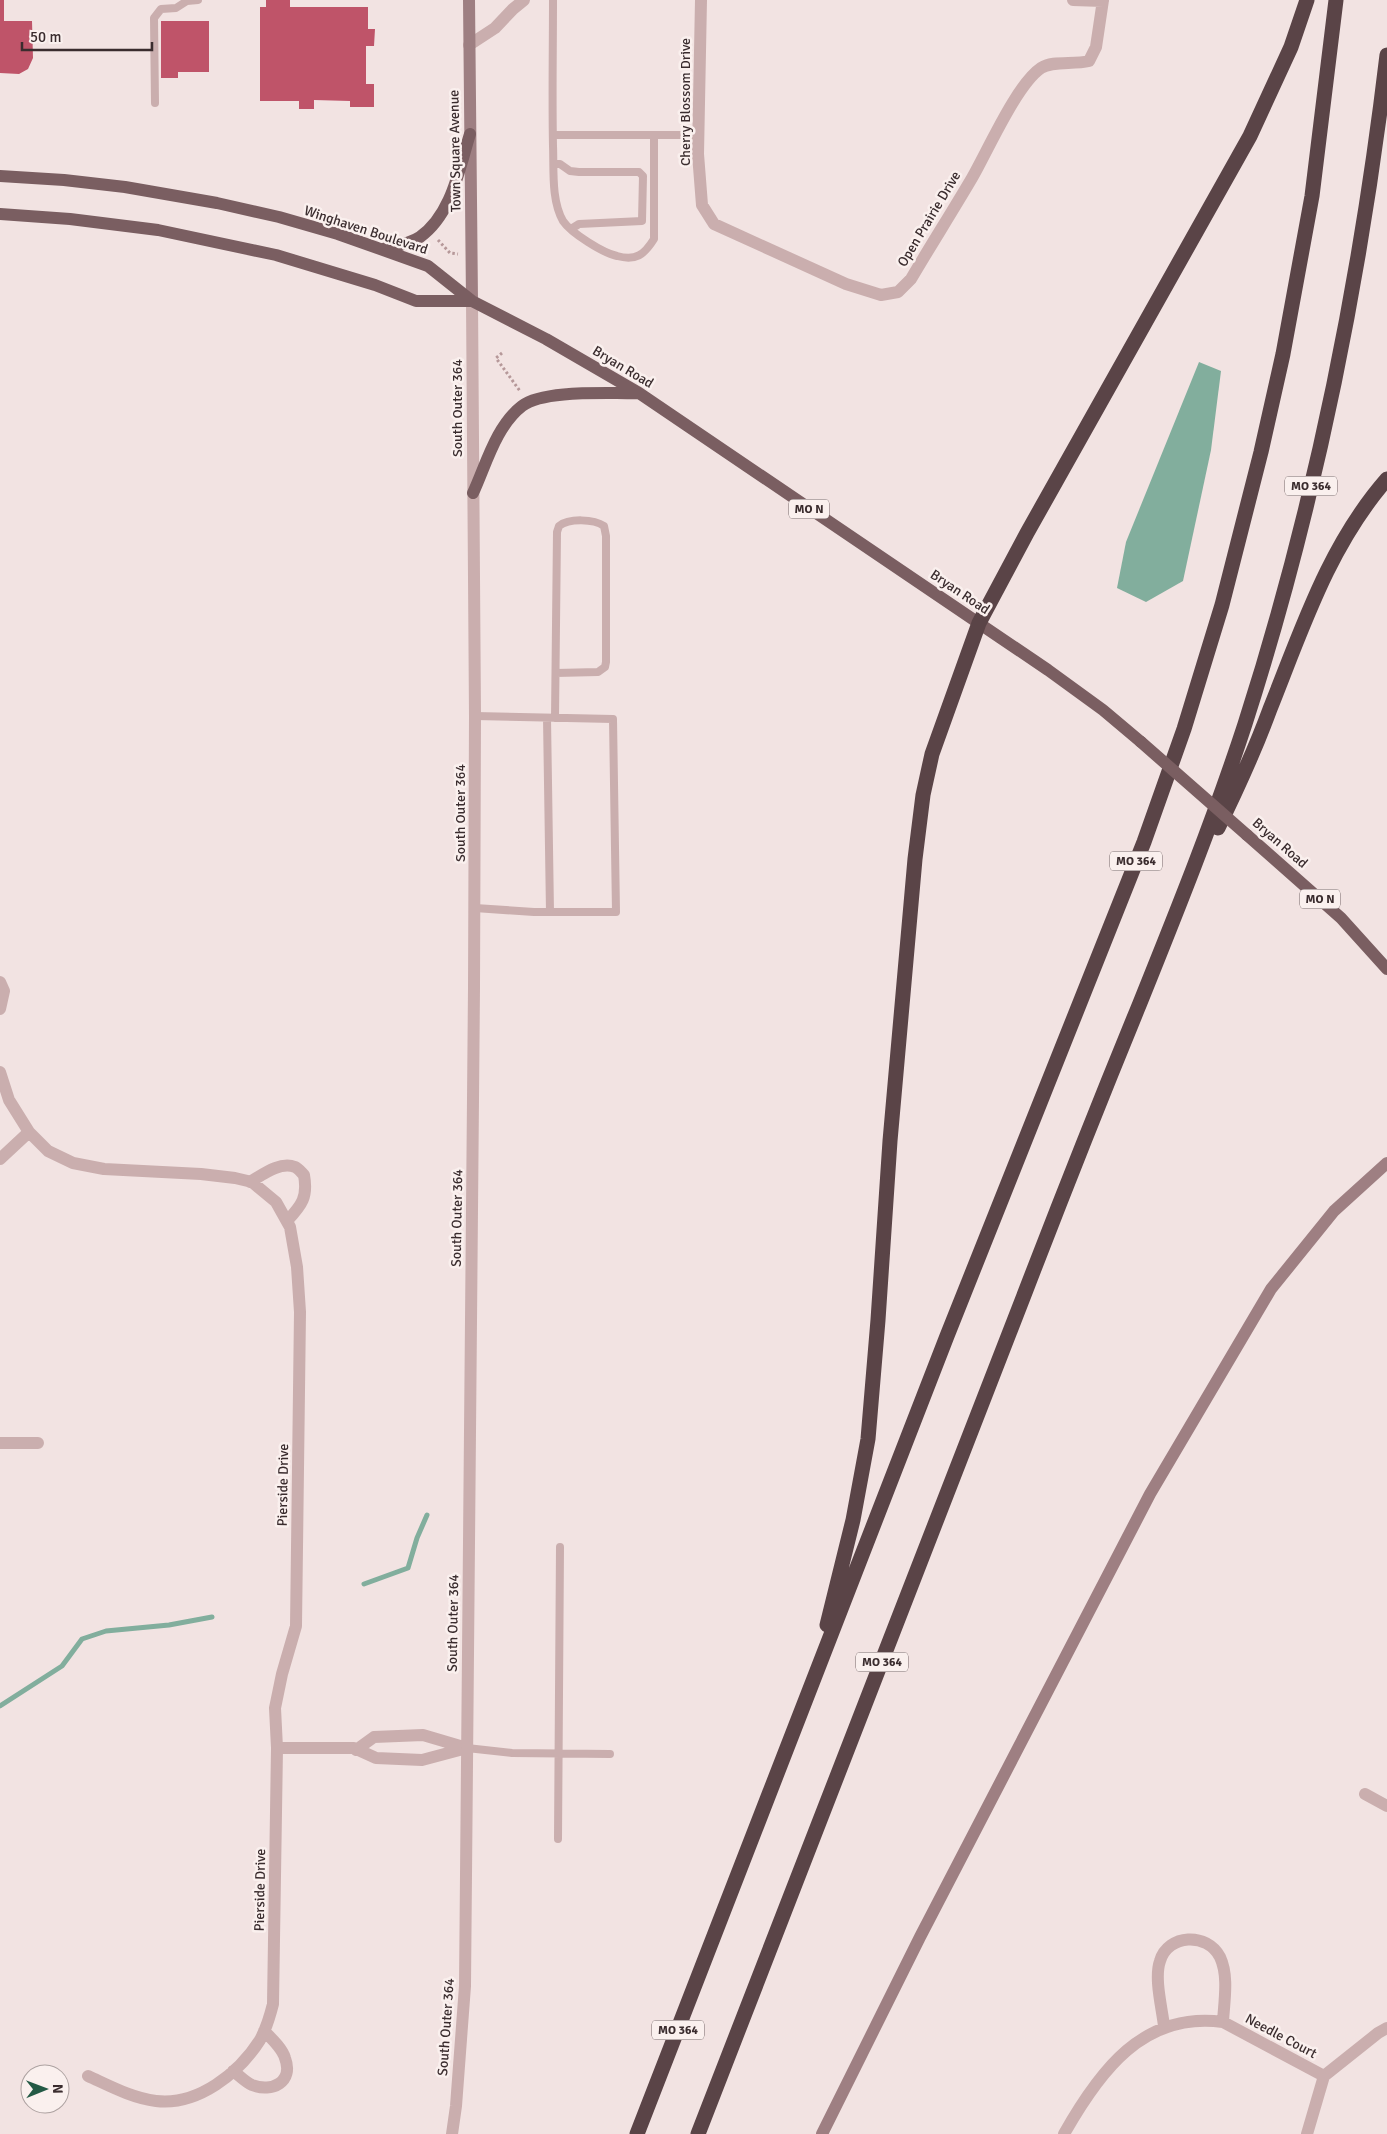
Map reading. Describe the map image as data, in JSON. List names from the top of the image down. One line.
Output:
{"streets":{"highway":["MO 364"],"main road":["Town Square Avenue","Winghaven Boulevard","Bryan Road","MO N"],"street":["Cherry Blossom Drive","Open Prairie Drive","South Outer 364","Pierside Drive","Needle Court"]},"crossings":[["Cherry Blossom Drive","Open Prairie Drive"],["Town Square Avenue","Winghaven Boulevard"],["Town Square Avenue","Bryan Road"],["Town Square Avenue","South Outer 364"],["Winghaven Boulevard","Bryan Road"],["Winghaven Boulevard","South Outer 364"],["Bryan Road","South Outer 364"]],"scale_bar":"50 m","north":"right"}
